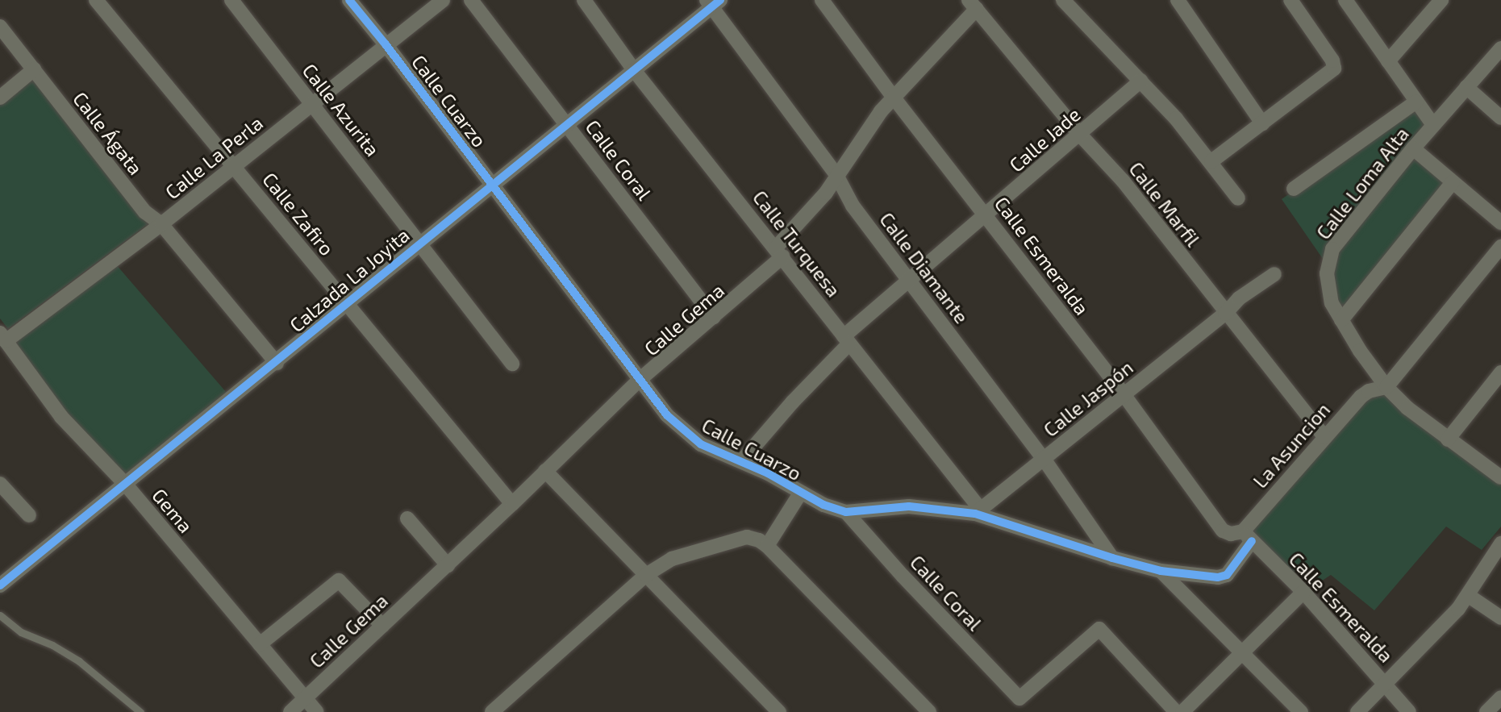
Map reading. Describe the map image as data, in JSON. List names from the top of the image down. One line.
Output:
{"streets":{"street":["Calle Cuarzo","Calle Azurita","Calle Ágata","Calle Jade","Calle La Perla","Calle Coral","Calle Loma Alta","Calle Marfil","Calle Zafiro","Calle Turquesa","Calle Esmeralda","Calle Diamante","Calzada La Joyita","Calle Gema","Calle Jaspón","La Asuncion","Gema"]},"crossings":[["Calle Cuarzo","Calle Jade"],["Calle Cuarzo","Calle La Perla"],["Calle Cuarzo","Calle Coral"],["Calle Cuarzo","Calle Turquesa"],["Calle Cuarzo","Calle Esmeralda"],["Calle Cuarzo","Calle Diamante"],["Calle Cuarzo","Calzada La Joyita"],["Calle Cuarzo","Calle Gema"],["Calle Cuarzo","Calle Jaspón"],["Calle Cuarzo","La Asuncion"],["Calle Azurita","Calle La Perla"],["Calle Azurita","Calzada La Joyita"],["Calle Ágata","Calle La Perla"],["Calle Ágata","Calzada La Joyita"],["Calle Jade","Calle Marfil"],["Calle Jade","Calle Turquesa"],["Calle Jade","Calle Esmeralda"],["Calle Jade","Calle Diamante"],["Calle La Perla","Calle Zafiro"],["Calle La Perla","Gema"],["Calle Coral","Calzada La Joyita"],["Calle Coral","Calle Gema"],["Calle Loma Alta","La Asuncion"],["Calle Marfil","Calle Gema"],["Calle Marfil","Calle Jaspón"],["Calle Marfil","La Asuncion"],["Calle Zafiro","Calzada La Joyita"],["Calle Zafiro","Calle Gema"],["Calle Turquesa","Calzada La Joyita"],["Calle Turquesa","Calle Gema"],["Calle Turquesa","Calle Jaspón"],["Calle Esmeralda","Calle Gema"],["Calle Esmeralda","Calle Jaspón"],["Calle Esmeralda","La Asuncion"],["Calle Diamante","Calzada La Joyita"],["Calle Diamante","Calle Gema"],["Calle Diamante","Calle Jaspón"],["Calzada La Joyita","Gema"],["Calle Gema","Gema"]]}
